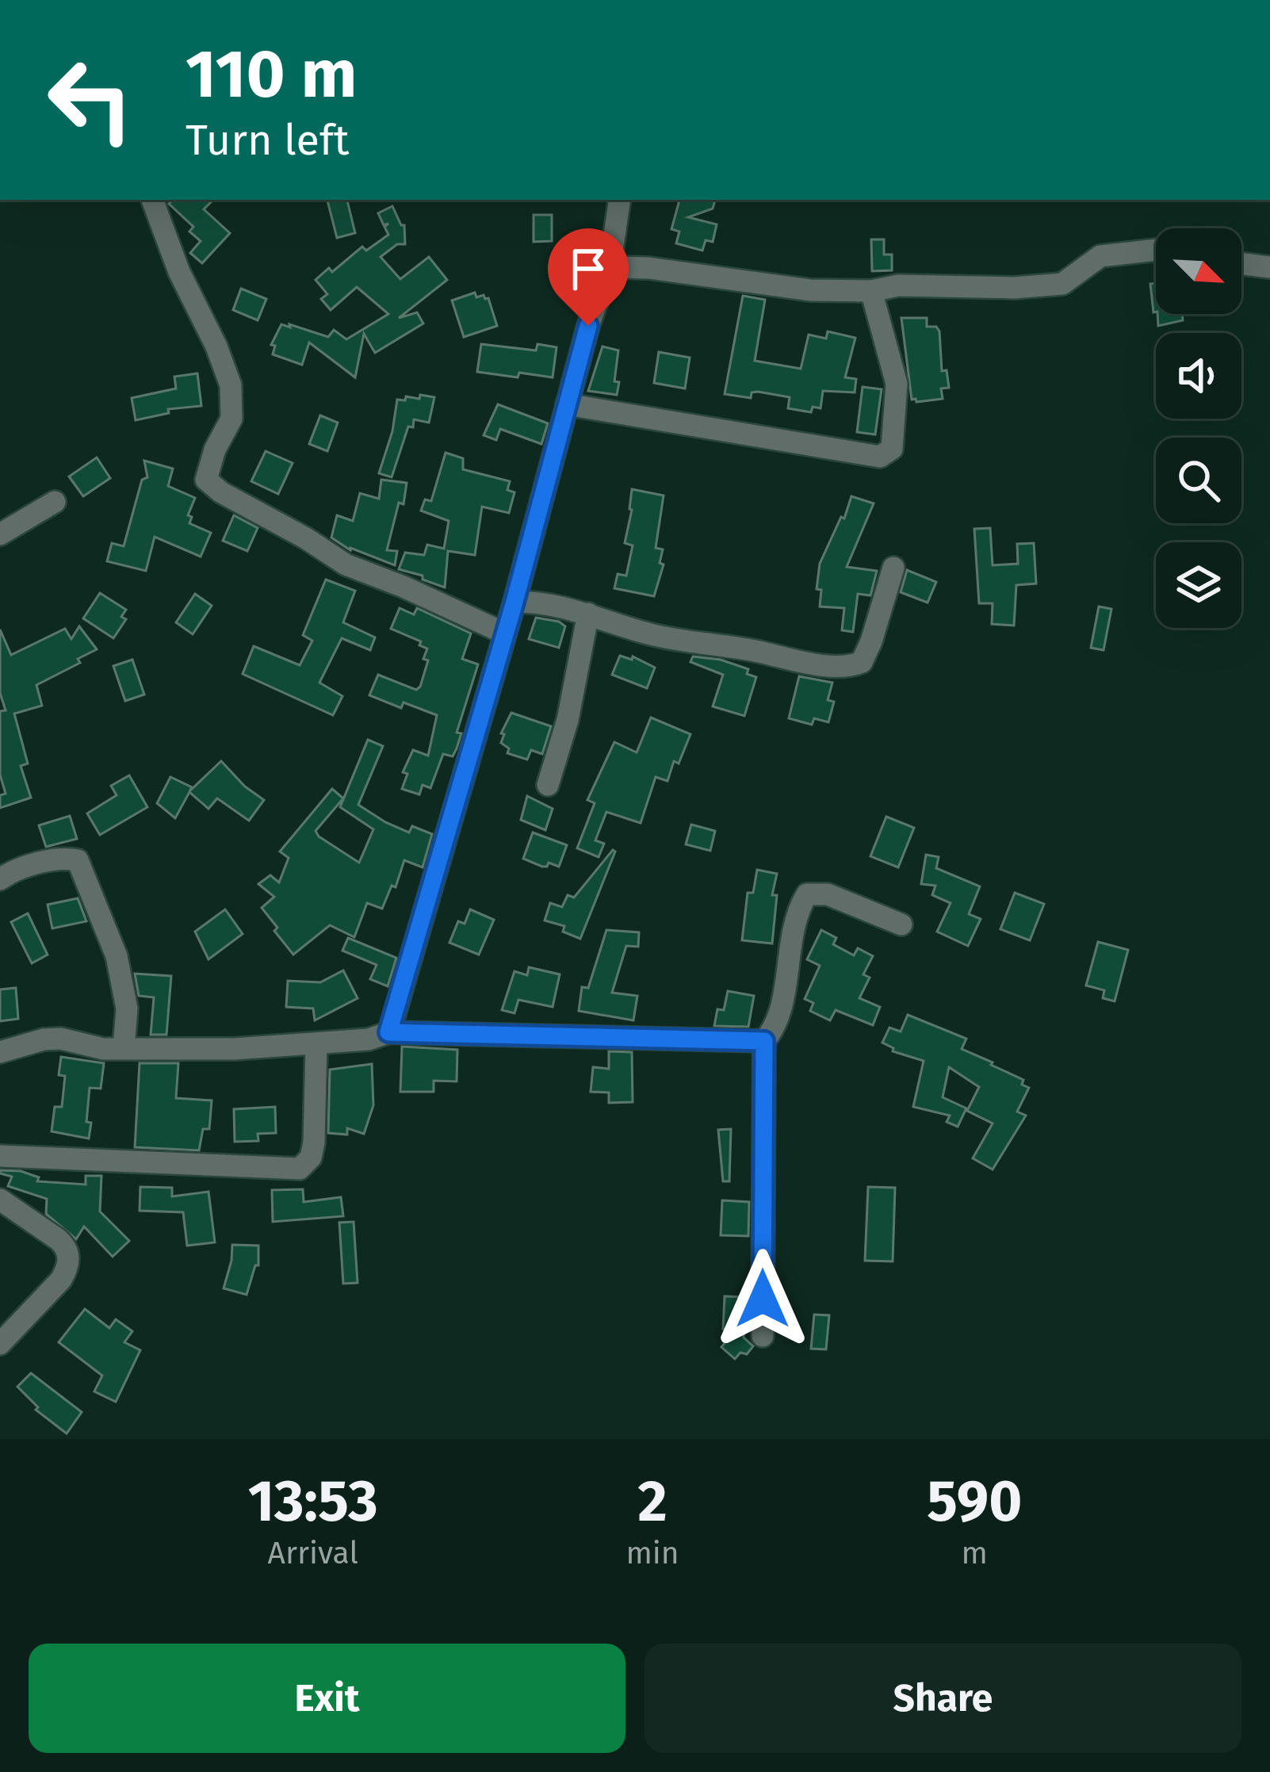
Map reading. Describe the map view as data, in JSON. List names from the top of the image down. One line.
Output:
{"north":"bottom right","page":{"turn":["110 m","Turn left"],"eta":["13:53","Arrival","2","min","590","m"],"buttons":["Exit","Share"]}}
